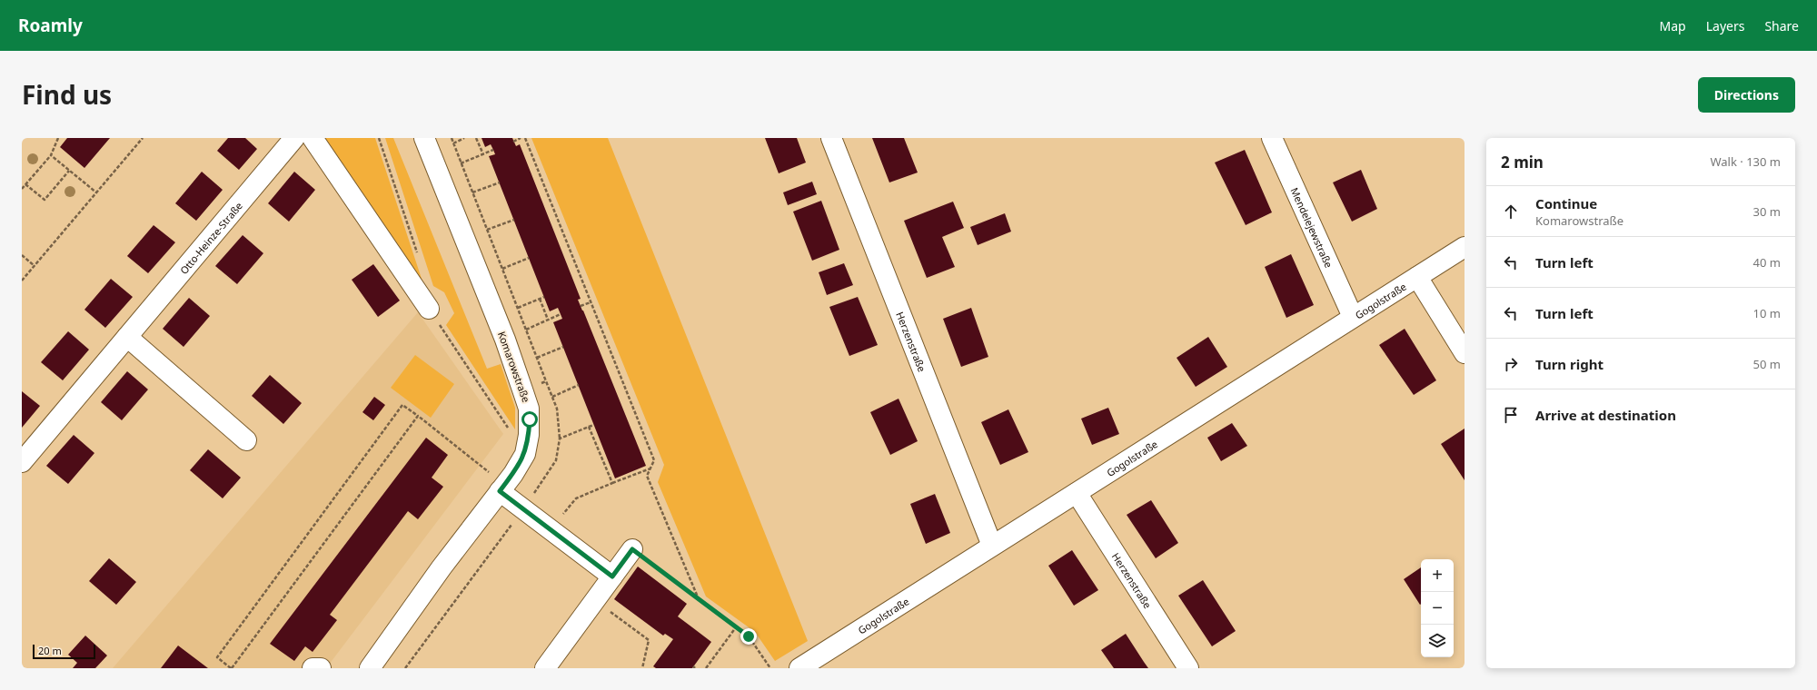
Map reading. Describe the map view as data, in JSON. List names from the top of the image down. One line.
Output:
{"streets":{"street":["Mendelejewstraße","Otto-Heinze-Straße","Gogolstraße","Herzenstraße","Komarowstraße"]},"crossings":[["Mendelejewstraße","Gogolstraße"],["Gogolstraße","Herzenstraße"]],"scale_bar":"20 m","page":{"header":"Roamly","nav":["Map","Layers","Share"],"title":"Find us","buttons":"Directions","heading":["2 min","Walk · 130 m"],"list":[["Continue","Komarowstraße","30 m"],["Turn left","40 m"],["Turn left","10 m"],["Turn right","50 m"],"Arrive at destination"],"map_buttons":["+","−"],"scale":"20 m"}}
